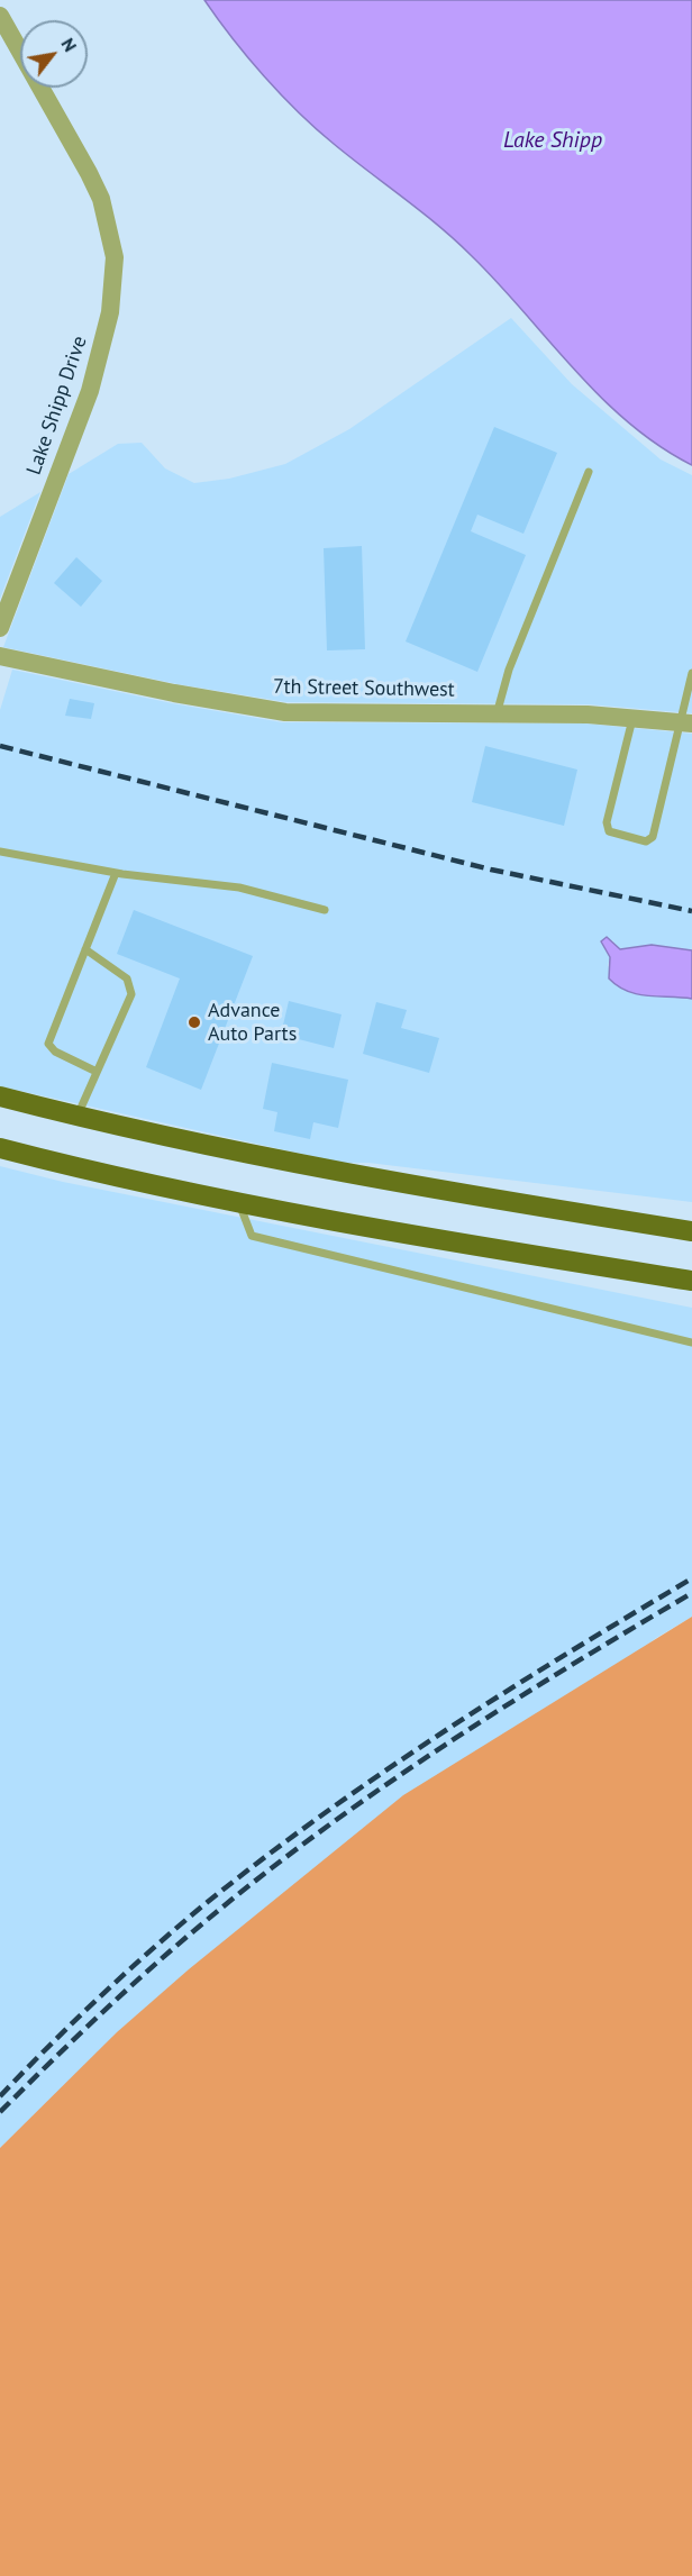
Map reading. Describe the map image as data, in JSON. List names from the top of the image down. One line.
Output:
{"streets":{"street":["Lake Shipp Drive","7th Street Southwest"]},"water":["Lake Shipp"],"places":["Advance Auto Parts"],"north":"top right"}
